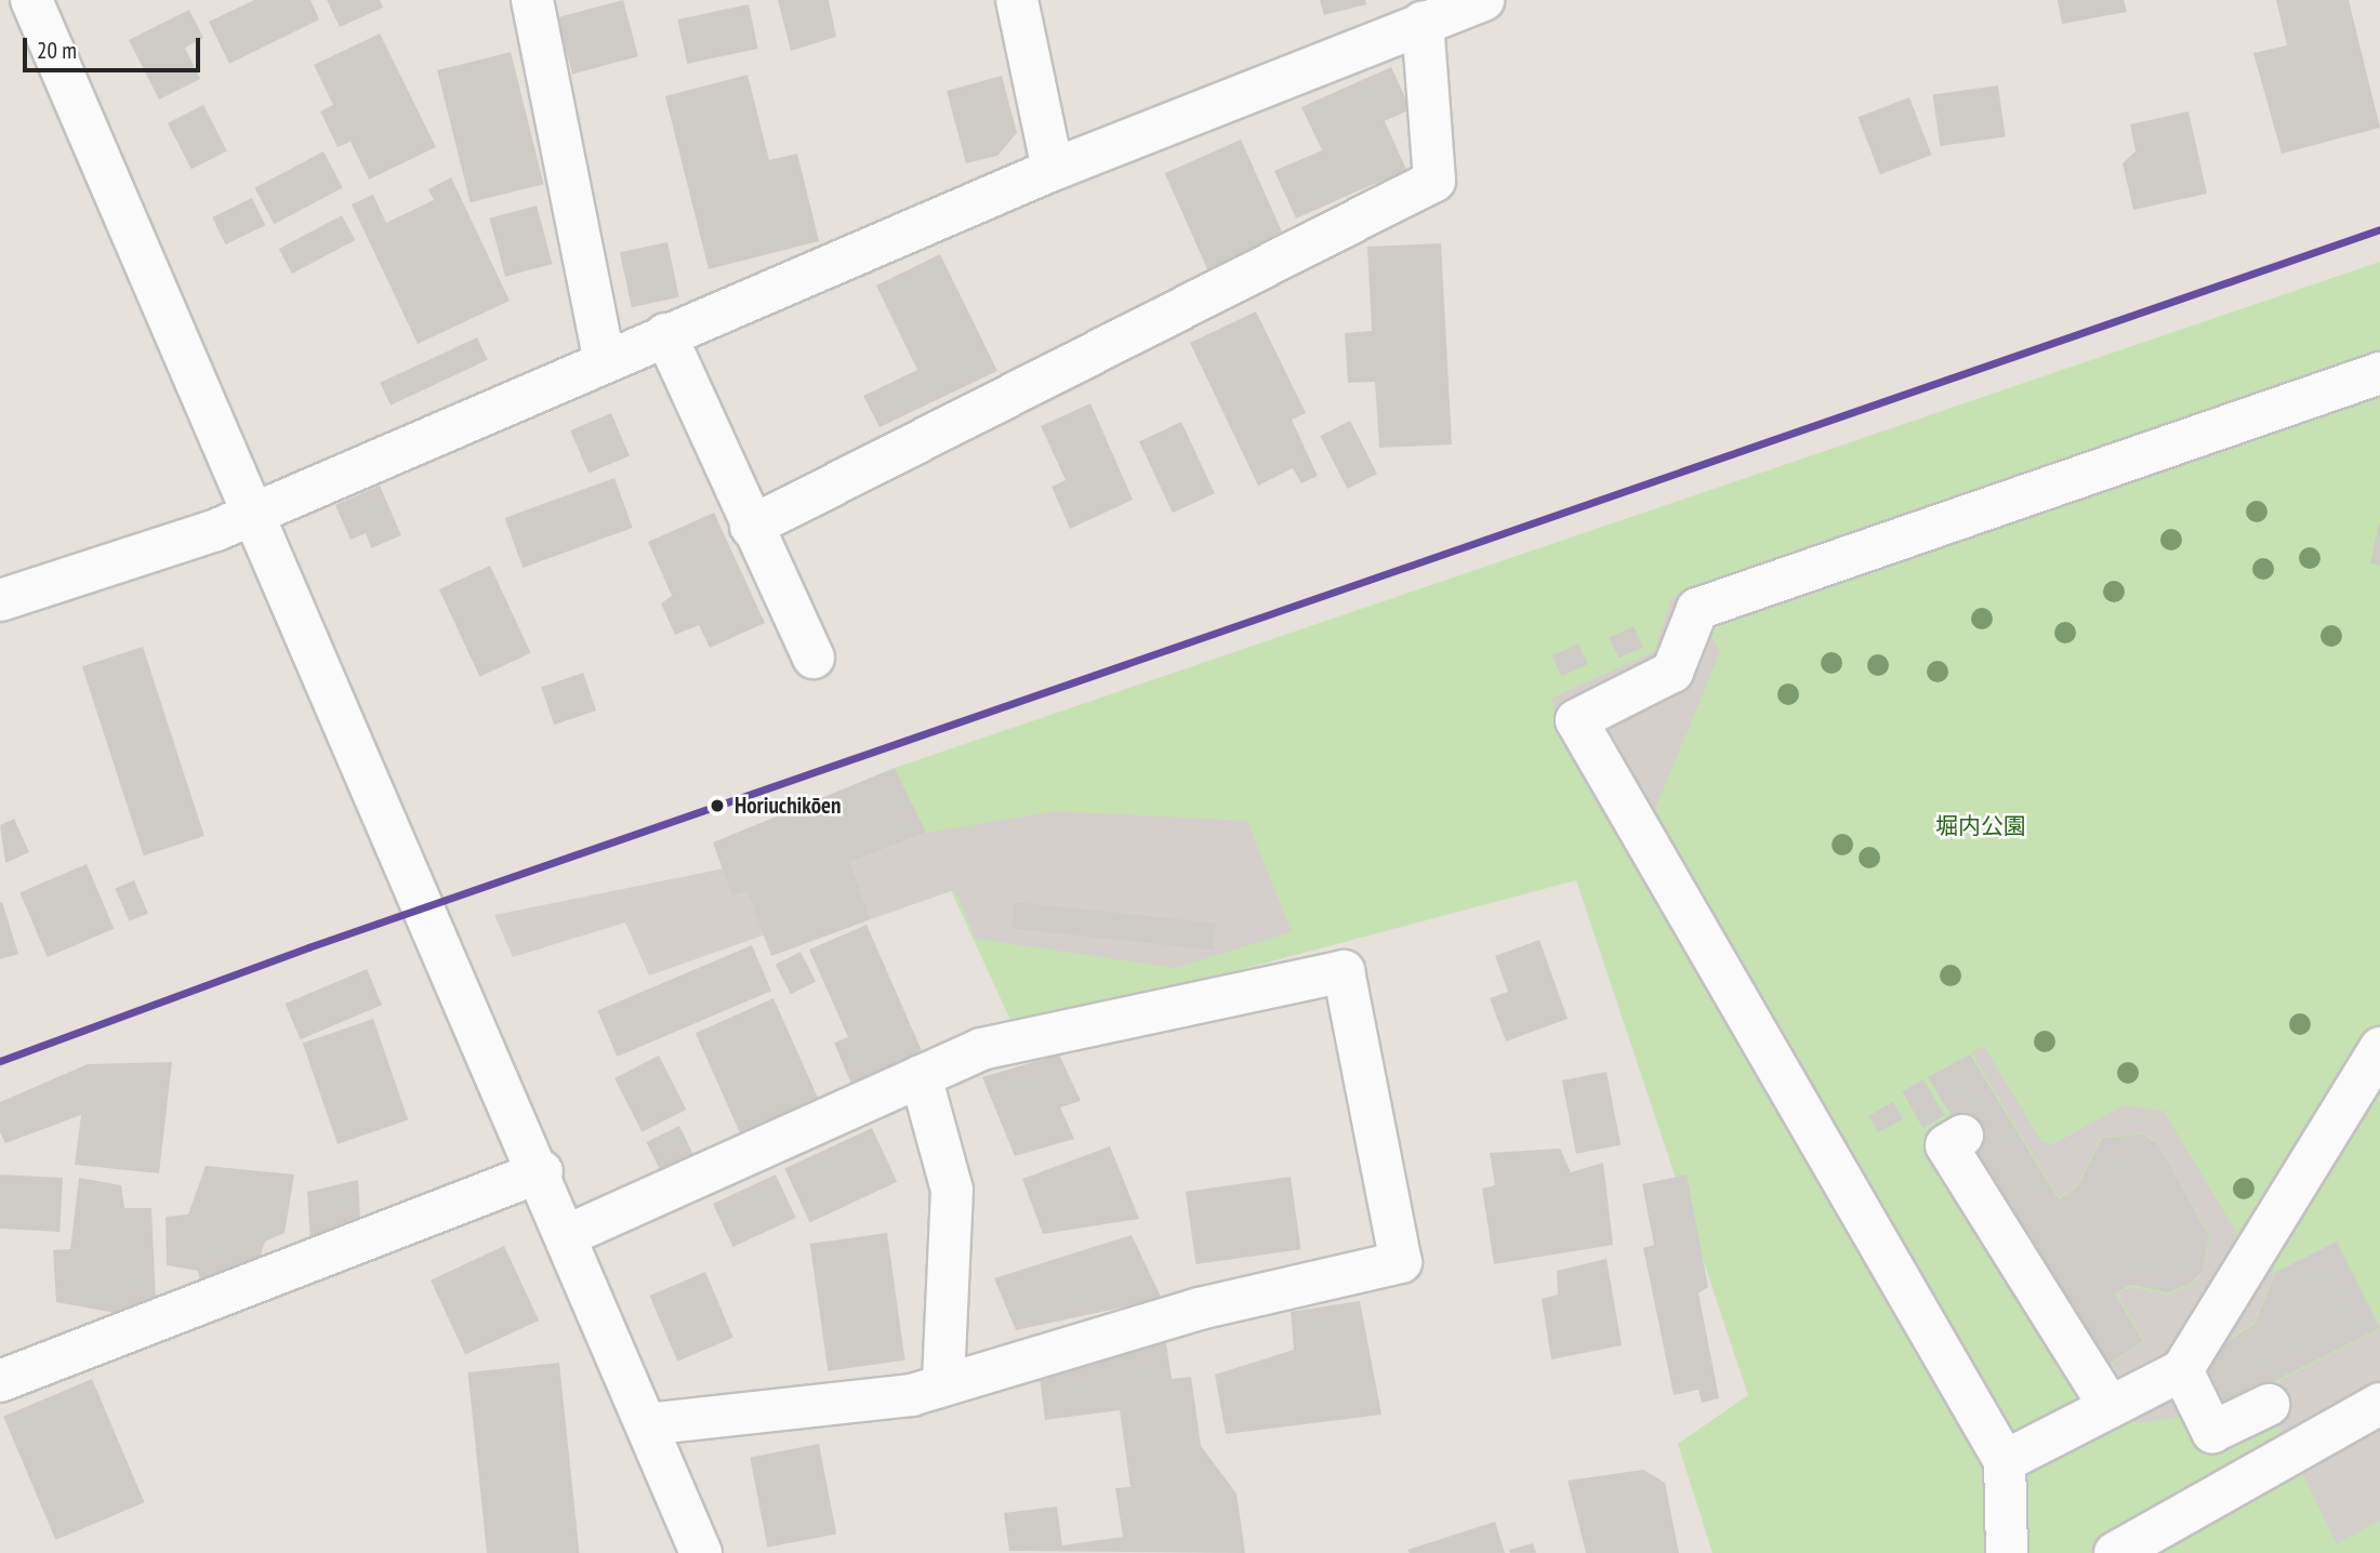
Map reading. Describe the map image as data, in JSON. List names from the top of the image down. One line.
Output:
{"parks":["堀内公園"],"places":["Horiuchikōen"],"scale_bar":"20 m"}
